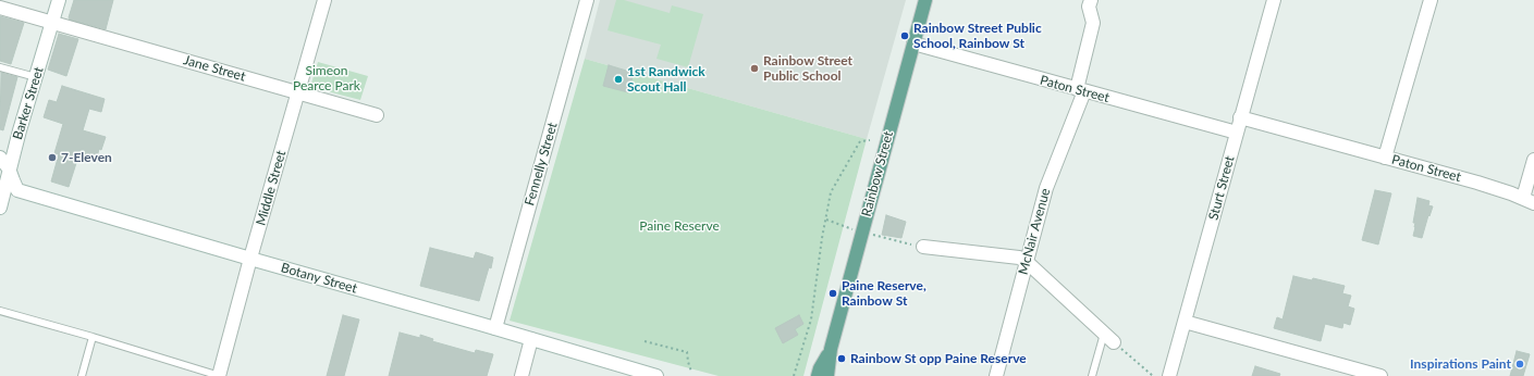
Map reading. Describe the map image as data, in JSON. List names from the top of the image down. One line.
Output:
{"streets":{"main road":["Rainbow Street"],"street":["Jane Street","Paton Street","Barker Street","Fennelly Street","Middle Street","Sturt Street","McNair Avenue","Botany Street"]},"crossings":[["Jane Street","Barker Street"],["Jane Street","Middle Street"],["Paton Street","Rainbow Street"],["Paton Street","Sturt Street"],["Paton Street","McNair Avenue"],["Barker Street","Botany Street"],["Fennelly Street","Botany Street"],["Middle Street","Botany Street"]],"parks":["Simeon Pearce Park","Paine Reserve"],"places":["Rainbow Street Public School, Rainbow St","Rainbow Street Public School","1st Randwick Scout Hall","7-Eleven","Paine Reserve, Rainbow St","Rainbow St opp Paine Reserve","Inspirations Paint"]}
